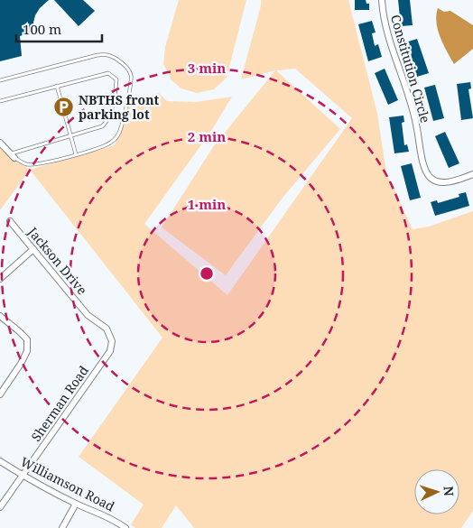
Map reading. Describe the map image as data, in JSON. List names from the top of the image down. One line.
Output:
{"streets":{"street":["Constitution Circle","Jackson Drive","Sherman Road","Williamson Road"]},"crossings":[["Jackson Drive","Sherman Road"],["Sherman Road","Williamson Road"]],"places":{"parking":["NBTHS front parking lot"]},"scale_bar":"100 m","north":"right","rings":["3 min","2 min","1 min"]}
